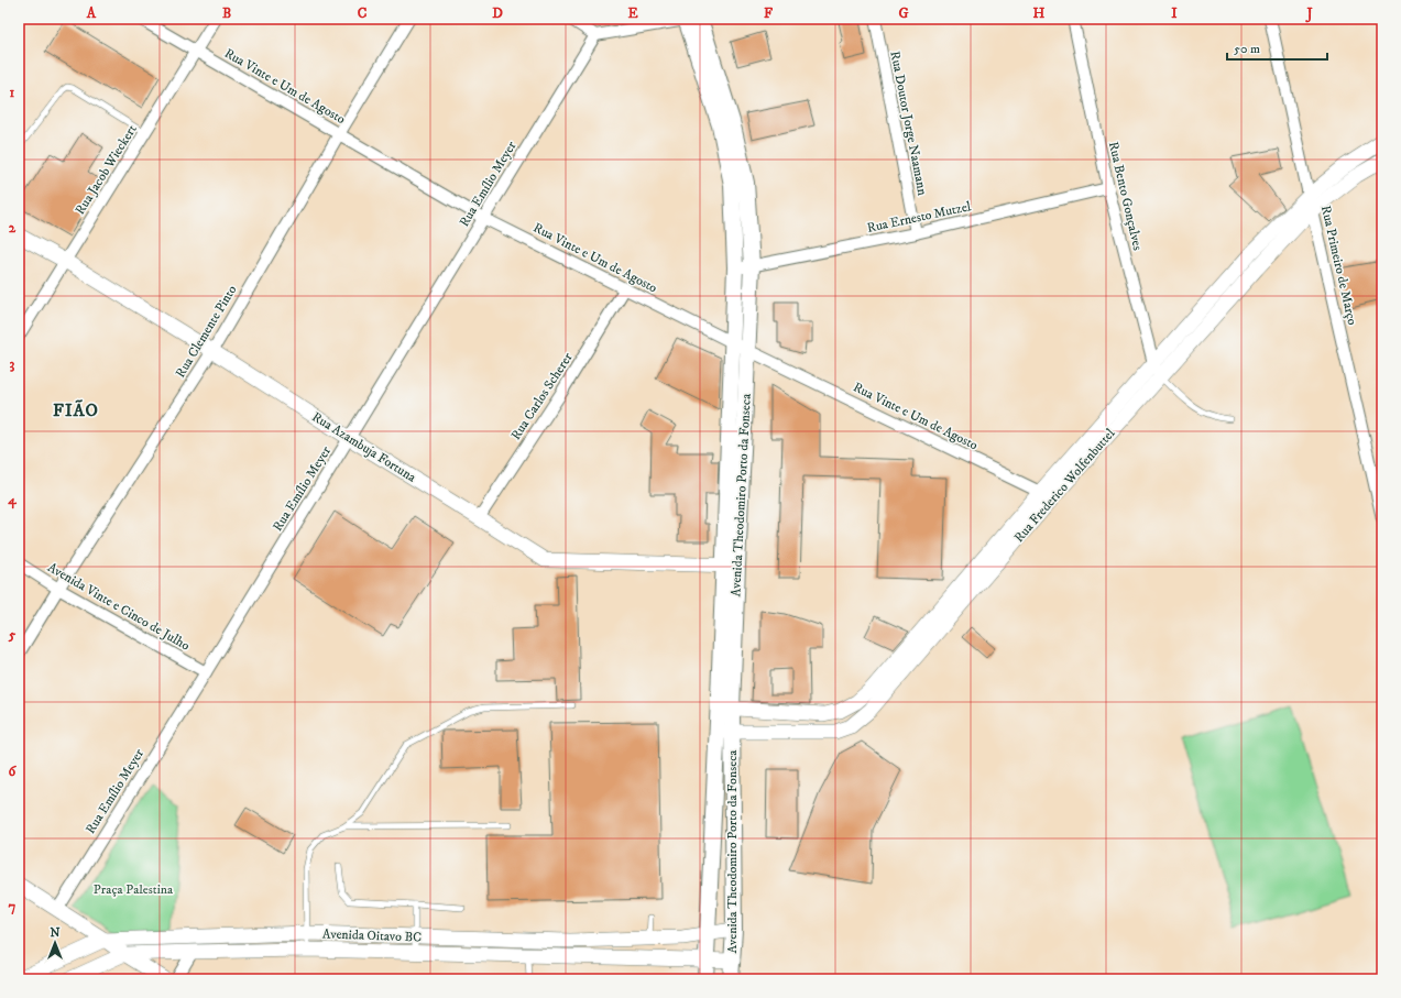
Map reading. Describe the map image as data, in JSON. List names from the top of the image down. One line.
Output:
{"streets":{"main road":["Avenida Theodomiro Porto da Fonseca"],"street":["Rua Vinte e Um de Agosto","Rua Doutor Jorge Naamann","Rua Jacob Wieckert","Rua Emílio Meyer","Rua Bento Gonçalves","Rua Ernesto Mutzel","Rua Primeiro de Março","Rua Clemente Pinto","Rua Carlos Scherer","Rua Azambuja Fortuna","Rua Frederico Wolfenbuttel","Avenida Vinte e Cinco de Julho","Avenida Oitavo BC"]},"crossings":[["Rua Vinte e Um de Agosto","Rua Jacob Wieckert"],["Rua Vinte e Um de Agosto","Rua Emílio Meyer"],["Rua Vinte e Um de Agosto","Rua Clemente Pinto"],["Rua Vinte e Um de Agosto","Rua Carlos Scherer"],["Rua Vinte e Um de Agosto","Rua Frederico Wolfenbuttel"],["Rua Vinte e Um de Agosto","Avenida Theodomiro Porto da Fonseca"],["Rua Doutor Jorge Naamann","Rua Ernesto Mutzel"],["Rua Jacob Wieckert","Rua Azambuja Fortuna"],["Rua Emílio Meyer","Rua Azambuja Fortuna"],["Rua Emílio Meyer","Avenida Vinte e Cinco de Julho"],["Rua Bento Gonçalves","Rua Ernesto Mutzel"],["Rua Bento Gonçalves","Rua Frederico Wolfenbuttel"],["Rua Ernesto Mutzel","Avenida Theodomiro Porto da Fonseca"],["Rua Primeiro de Março","Rua Frederico Wolfenbuttel"],["Rua Clemente Pinto","Rua Azambuja Fortuna"],["Rua Clemente Pinto","Avenida Vinte e Cinco de Julho"],["Rua Carlos Scherer","Rua Azambuja Fortuna"],["Rua Azambuja Fortuna","Avenida Theodomiro Porto da Fonseca"],["Rua Frederico Wolfenbuttel","Avenida Theodomiro Porto da Fonseca"],["Avenida Theodomiro Porto da Fonseca","Avenida Oitavo BC"]],"districts":["FIÃO"],"parks":["Praça Palestina"],"scale_bar":"50 m","north":"top","grid":{"columns":["A","B","C","D","E","F","G","H","I","J"],"rows":["1","2","3","4","5","6","7"]}}
